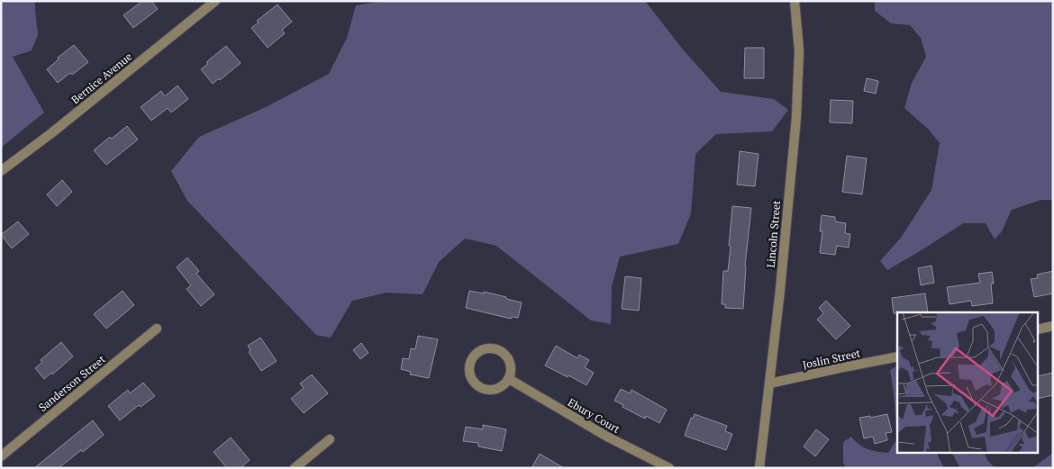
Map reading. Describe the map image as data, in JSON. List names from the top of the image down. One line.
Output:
{"streets":{"street":["Bernice Avenue","Lincoln Street","Joslin Street","Sanderson Street","Ebury Court"]},"crossings":[["Lincoln Street","Joslin Street"]]}
